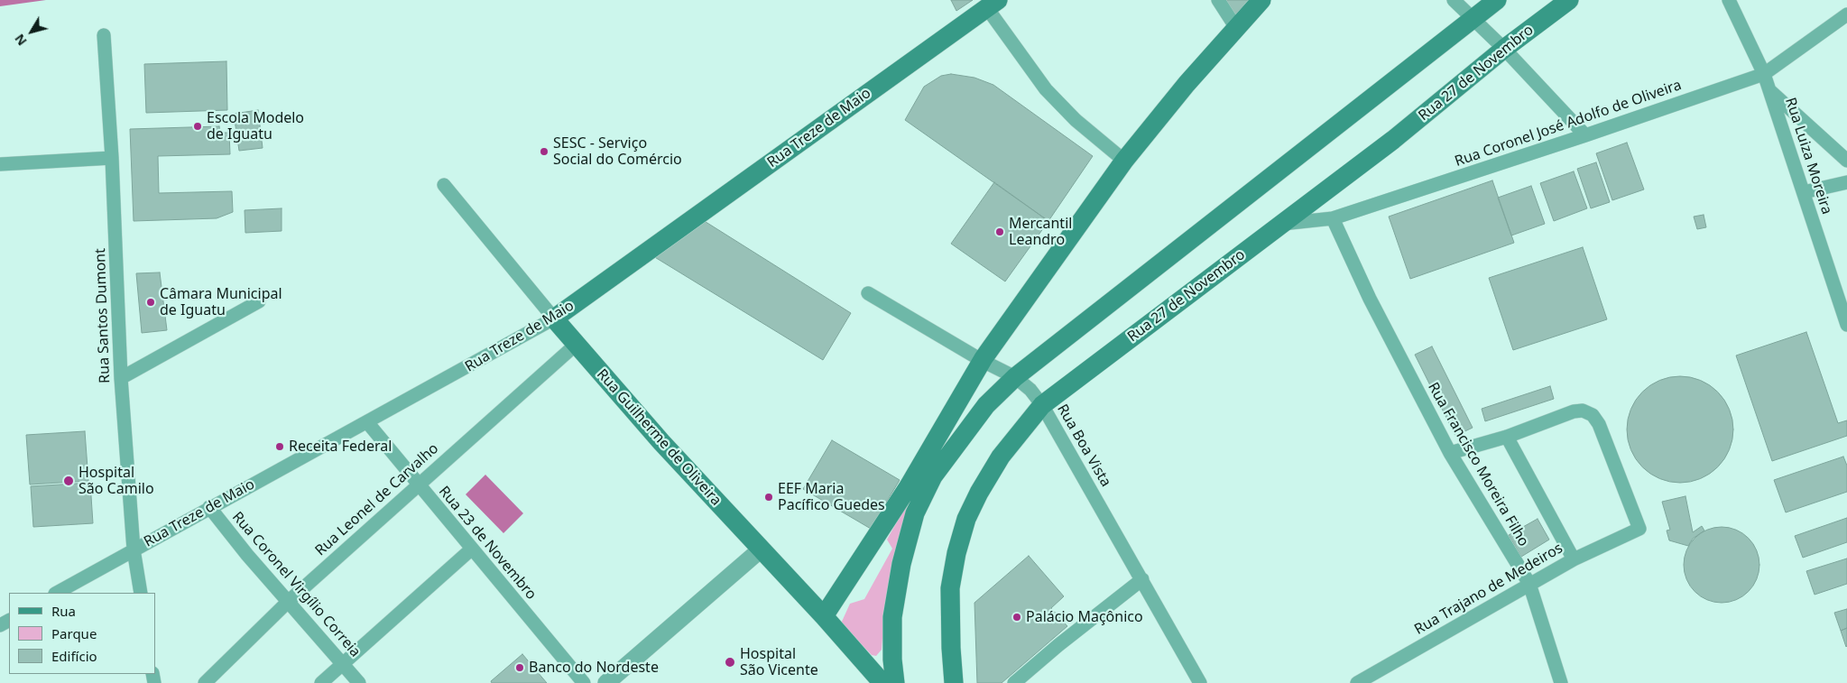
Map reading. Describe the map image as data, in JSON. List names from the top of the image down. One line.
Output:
{"streets":{"main road":["Rua 27 de Novembro","Rua Treze de Maio","Rua Guilherme de Oliveira"],"street":["Rua Coronel José Adolfo de Oliveira","Rua Luiza Moreira","Rua Santos Dumont","Rua Boa Vista","Rua Francisco Moreira Filho","Rua Leonel de Carvalho","Rua 23 de Novembro","Rua Coronel Virgílio Correia","Rua Trajano de Medeiros"]},"crossings":[["Rua 27 de Novembro","Rua Coronel José Adolfo de Oliveira"],["Rua 27 de Novembro","Rua Boa Vista"],["Rua Coronel José Adolfo de Oliveira","Rua Luiza Moreira"],["Rua Coronel José Adolfo de Oliveira","Rua Francisco Moreira Filho"],["Rua Treze de Maio","Rua Santos Dumont"],["Rua Treze de Maio","Rua Guilherme de Oliveira"],["Rua Treze de Maio","Rua 23 de Novembro"],["Rua Treze de Maio","Rua Coronel Virgílio Correia"],["Rua Guilherme de Oliveira","Rua Leonel de Carvalho"],["Rua Francisco Moreira Filho","Rua Trajano de Medeiros"],["Rua Leonel de Carvalho","Rua 23 de Novembro"],["Rua Leonel de Carvalho","Rua Coronel Virgílio Correia"]],"places":["Escola Modelo de Iguatu","SESC - Serviço Social do Comércio","Mercantil Leandro","Câmara Municipal de Iguatu","Receita Federal","Hospital São Camilo","EEF Maria Pacífico Guedes","Palácio Maçônico","Hospital São Vicente","Banco do Nordeste"],"legend":["Rua","Parque","Edifício"],"north":"bottom left"}
